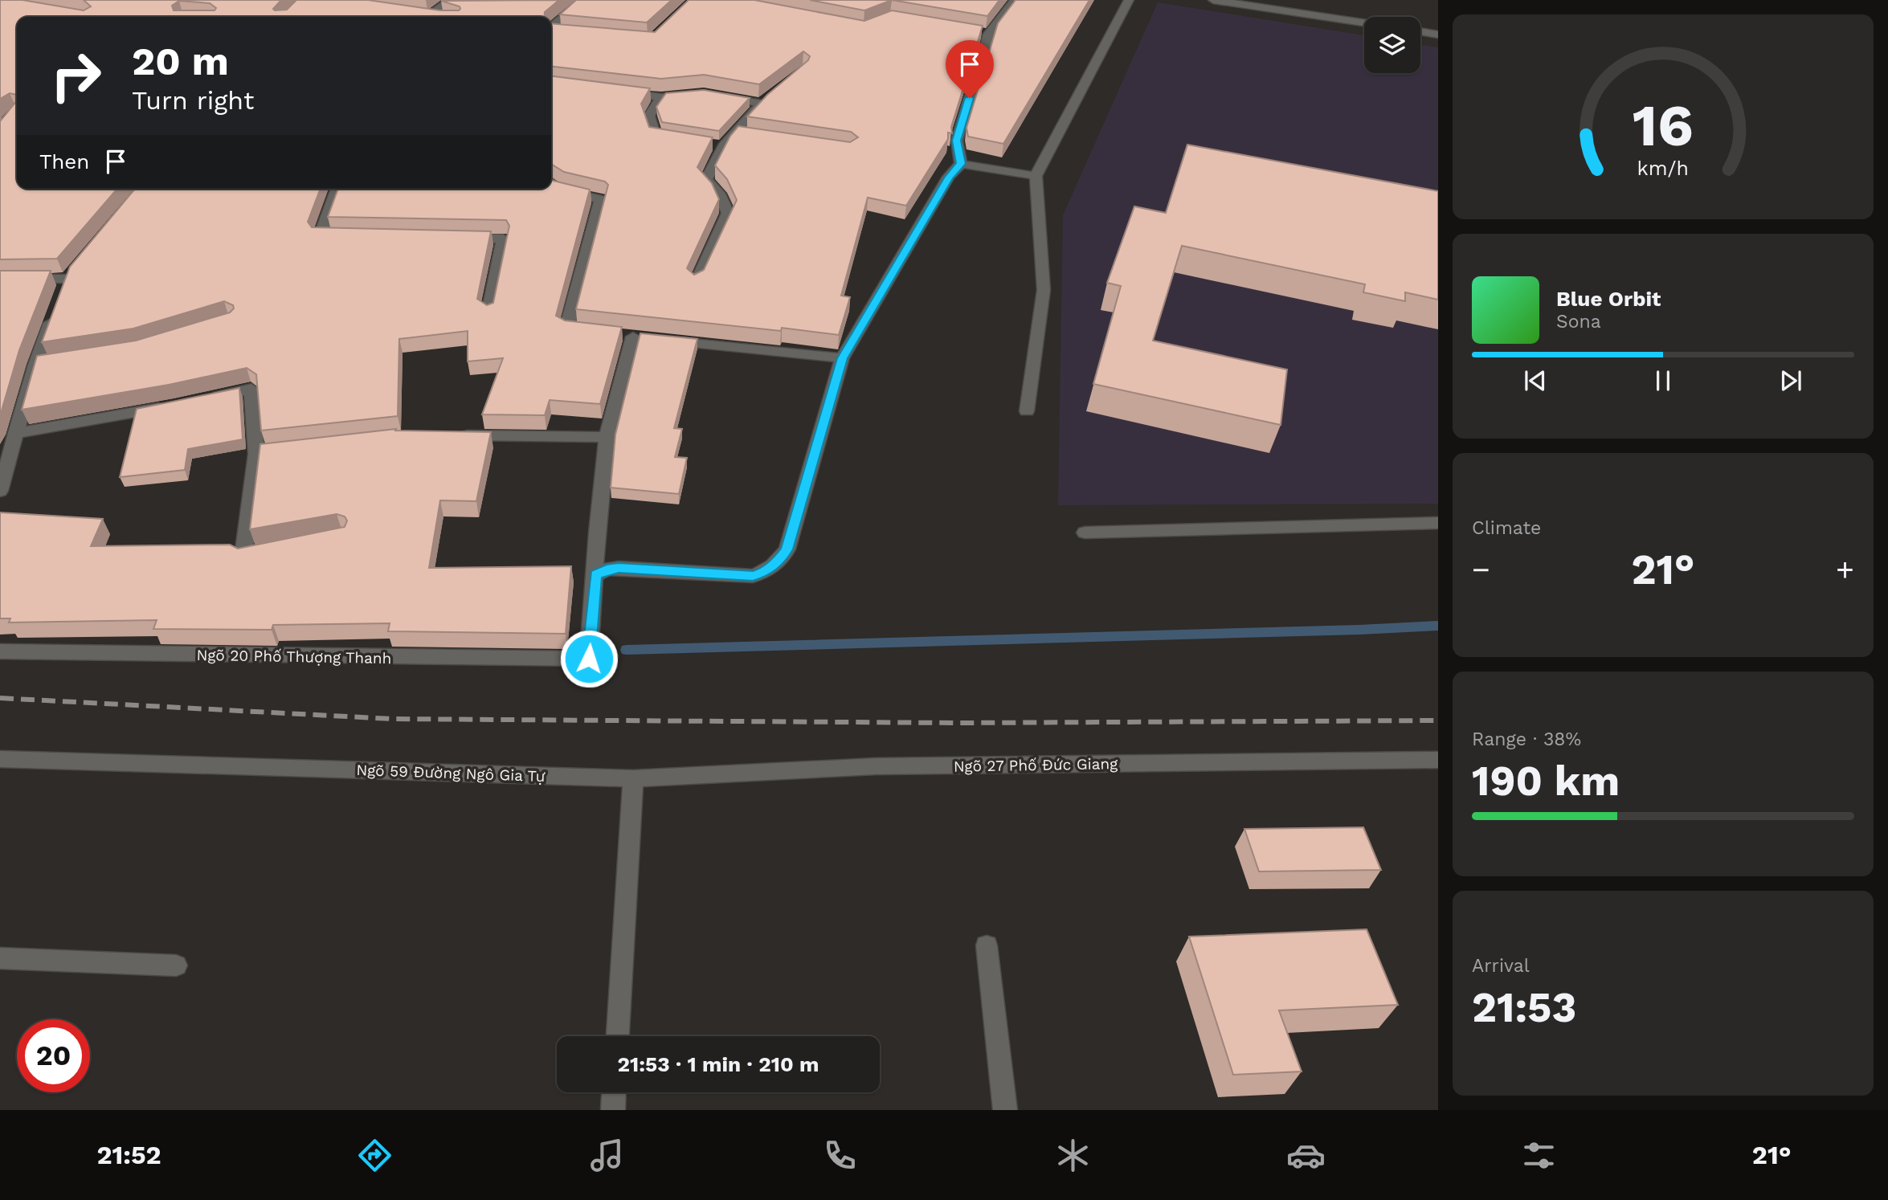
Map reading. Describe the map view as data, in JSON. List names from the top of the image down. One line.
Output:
{"streets":{"street":["Ngõ 20 Phố Thượng Thanh","Ngõ 27 Phố Đức Giang","Ngõ 59 Đường Ngô Gia Tự"]},"crossings":[["Ngõ 27 Phố Đức Giang","Ngõ 59 Đường Ngô Gia Tự"]],"page":{"turn":["20 m","Turn right"],"then":"Then","song":["Blue Orbit","Sona"],"tile":["Climate",["Range · 38%","190 km"],["Arrival","21:53"]],"heat":["−","21°","+"],"limit":"20","trip":"21:53 · 1 min · 210 m","tabs":["21:52","21°"],"gauge":["16","km/h"]}}
